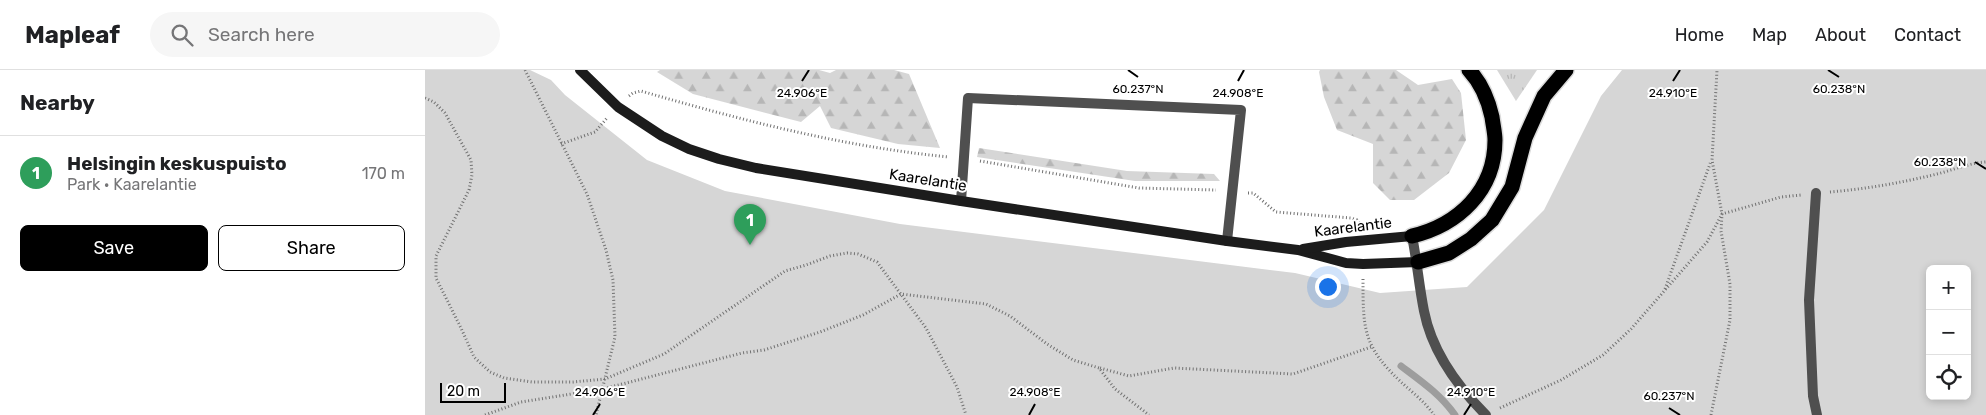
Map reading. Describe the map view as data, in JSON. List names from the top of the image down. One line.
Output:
{"streets":{"main road":["Kaarelantie"]},"scale_bar":"20 m","page":{"header":"Mapleaf","search":"Search here","nav":["Home","Map","About","Contact"],"heading":"Nearby","list":[{"mark":"1","name":"Helsingin keskuspuisto","note":"Park · Kaarelantie","value":"170 m"}],"pins":"1","buttons":["Save","Share"],"map_buttons":["+","−"],"scale":"20 m"},"coordinates":["60.237°N","60.238°N","24.906°E","24.908°E","24.910°E"]}
